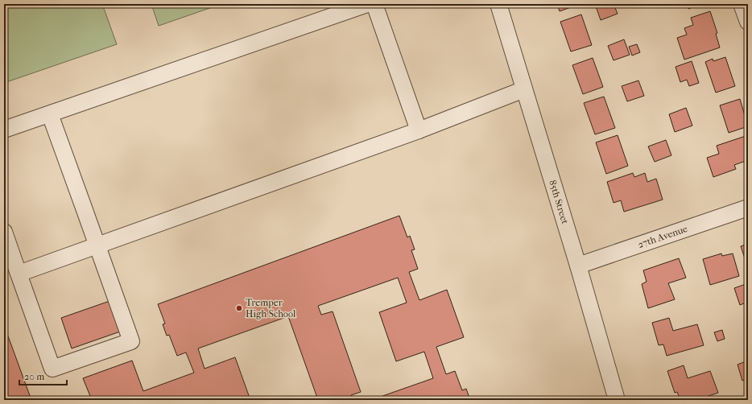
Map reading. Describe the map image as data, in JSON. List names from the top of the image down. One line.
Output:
{"streets":{"street":["85th Street","27th Avenue"]},"crossings":[["85th Street","27th Avenue"]],"places":["Tremper High School"],"scale_bar":"20 m"}
